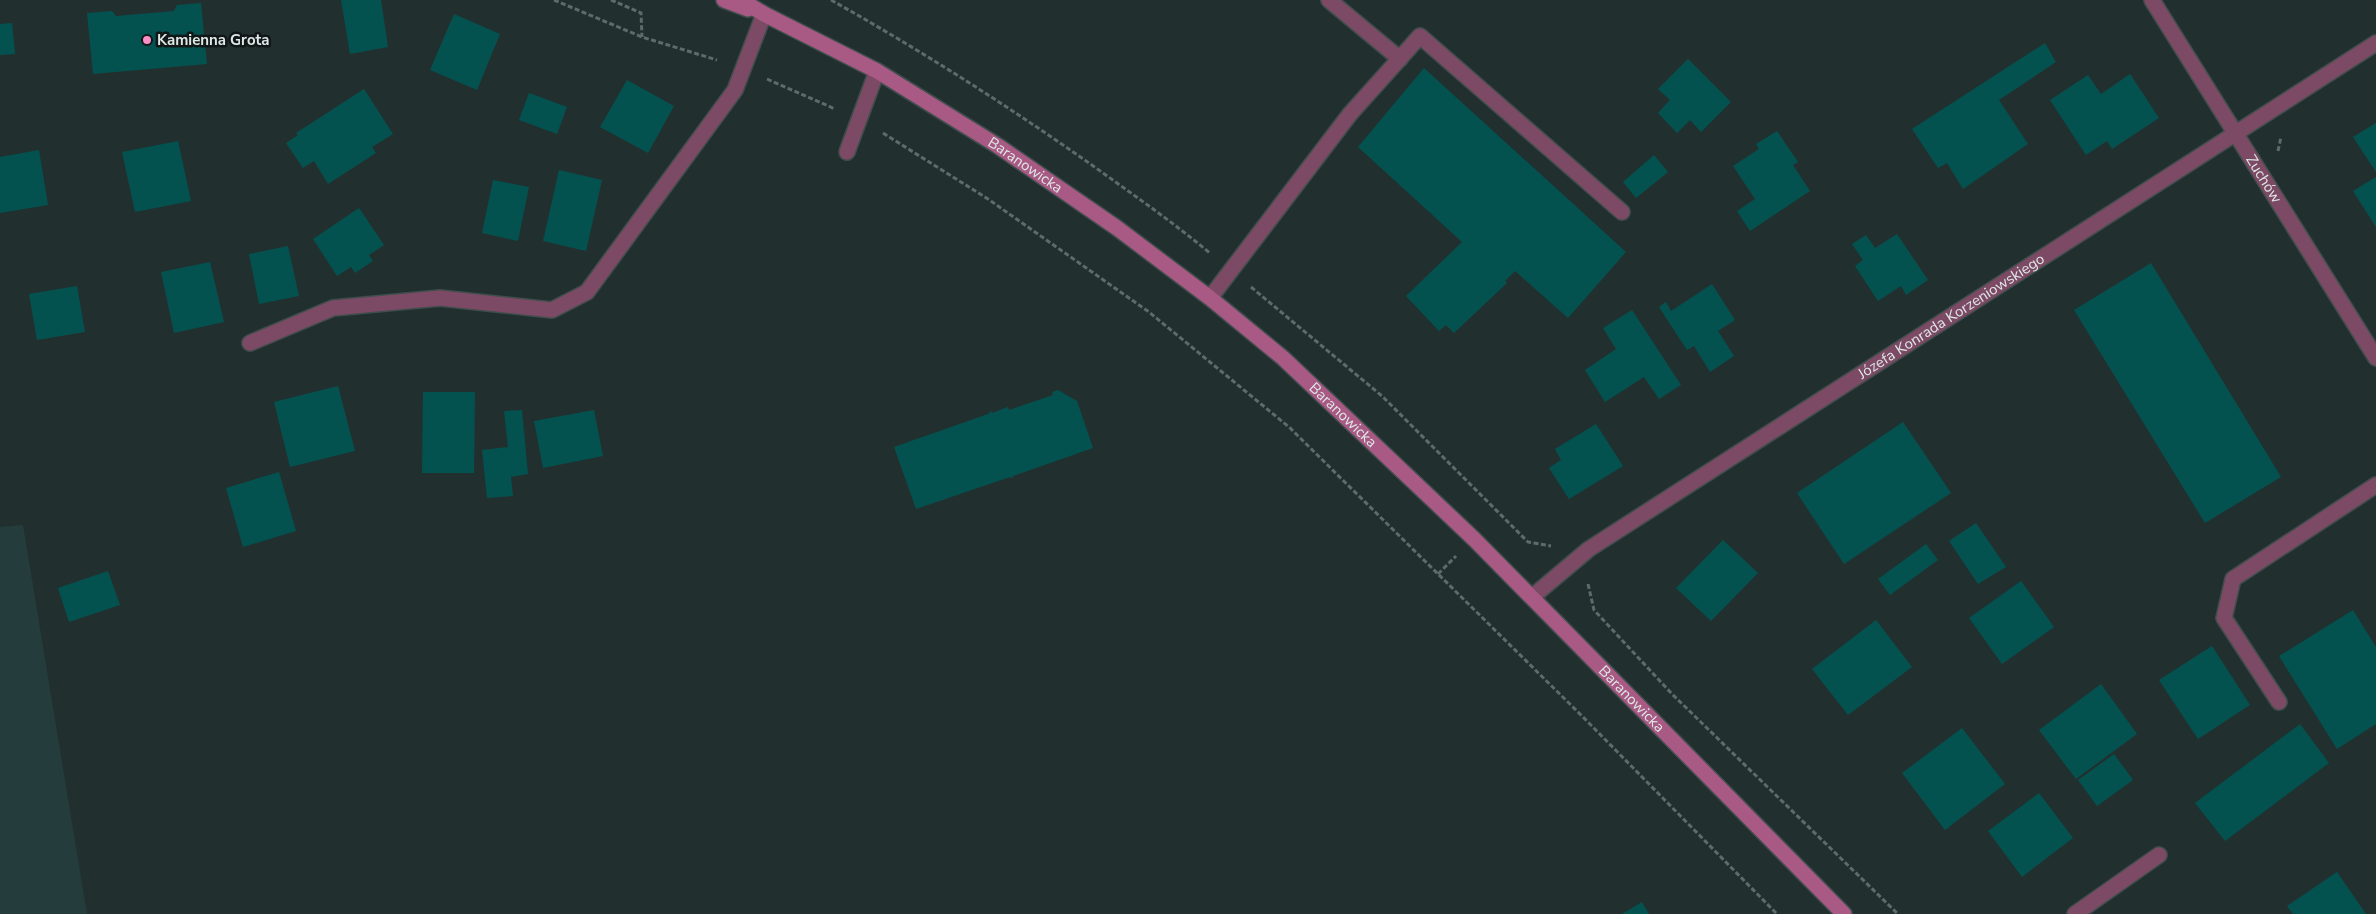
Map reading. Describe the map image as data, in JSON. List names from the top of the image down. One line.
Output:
{"streets":{"street":["Baranowicka","Zuchów","Józefa Konrada Korzeniowskiego"]},"crossings":[["Baranowicka","Józefa Konrada Korzeniowskiego"],["Zuchów","Józefa Konrada Korzeniowskiego"]],"places":["Kamienna Grota"]}
